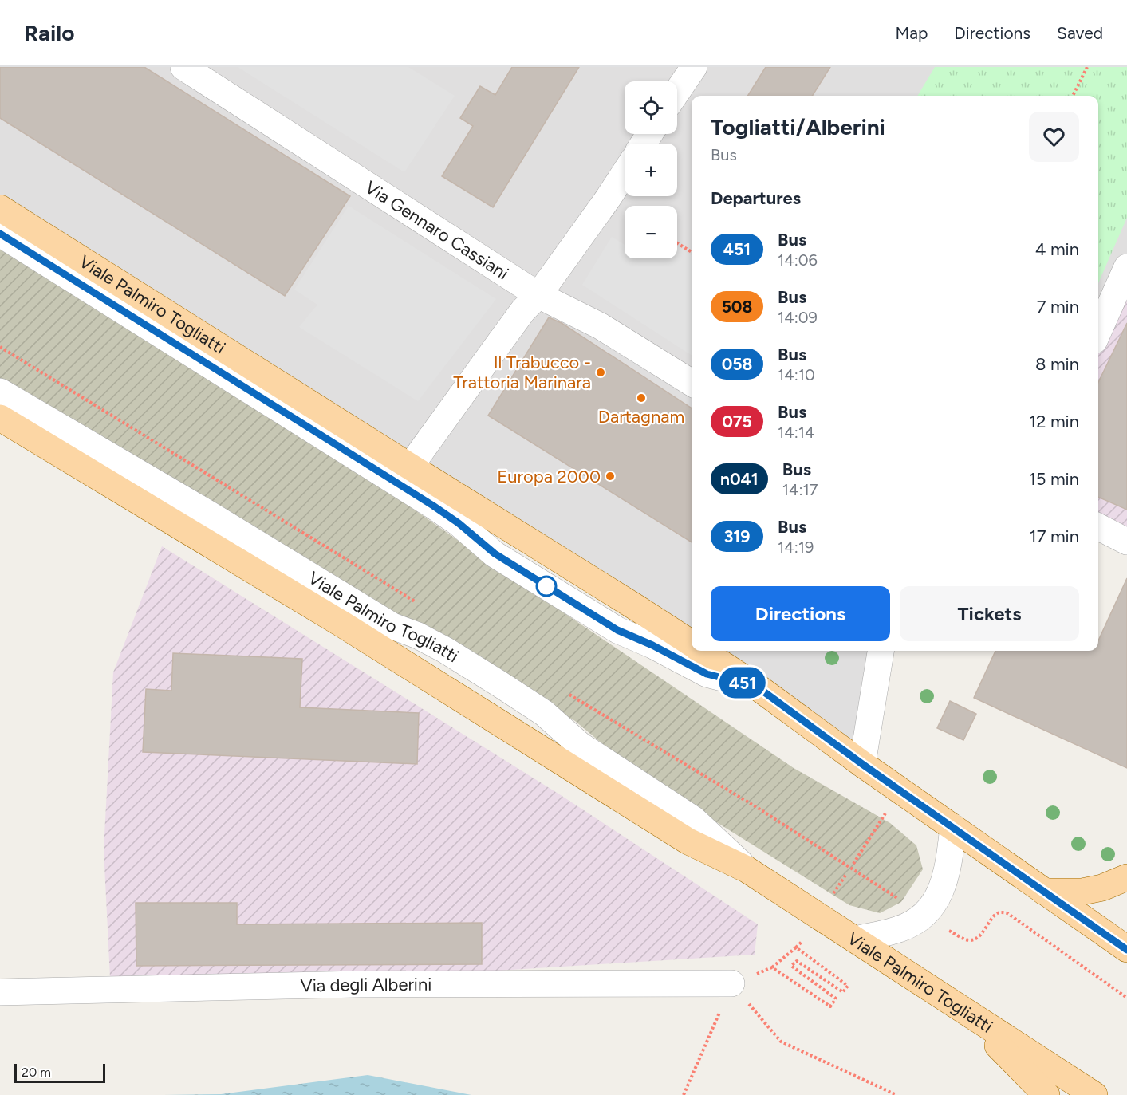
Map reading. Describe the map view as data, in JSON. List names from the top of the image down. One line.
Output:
{"streets":{"main road":["Viale Palmiro Togliatti"],"street":["Via Gennaro Cassiani","Via degli Alberini"]},"places":["Il Trabucco - Trattoria Marinara","Dartagnam","Europa 2000"],"lines":["bus line 451"],"scale_bar":"20 m","page":{"header":"Railo","nav":["Map","Directions","Saved"],"on_map":"451","map_buttons":["+","−"],"heading":[["Togliatti/Alberini","Bus"],"Departures"],"list":[{"mark":"451","name":"Bus","note":"14:06","value":"4 min"},{"mark":"508","name":"Bus","note":"14:09","value":"7 min"},{"mark":"058","name":"Bus","note":"14:10","value":"8 min"},{"mark":"075","name":"Bus","note":"14:14","value":"12 min"},{"mark":"n041","name":"Bus","note":"14:17","value":"15 min"},{"mark":"319","name":"Bus","note":"14:19","value":"17 min"}],"buttons":["Directions","Tickets"],"scale":"20 m"}}
